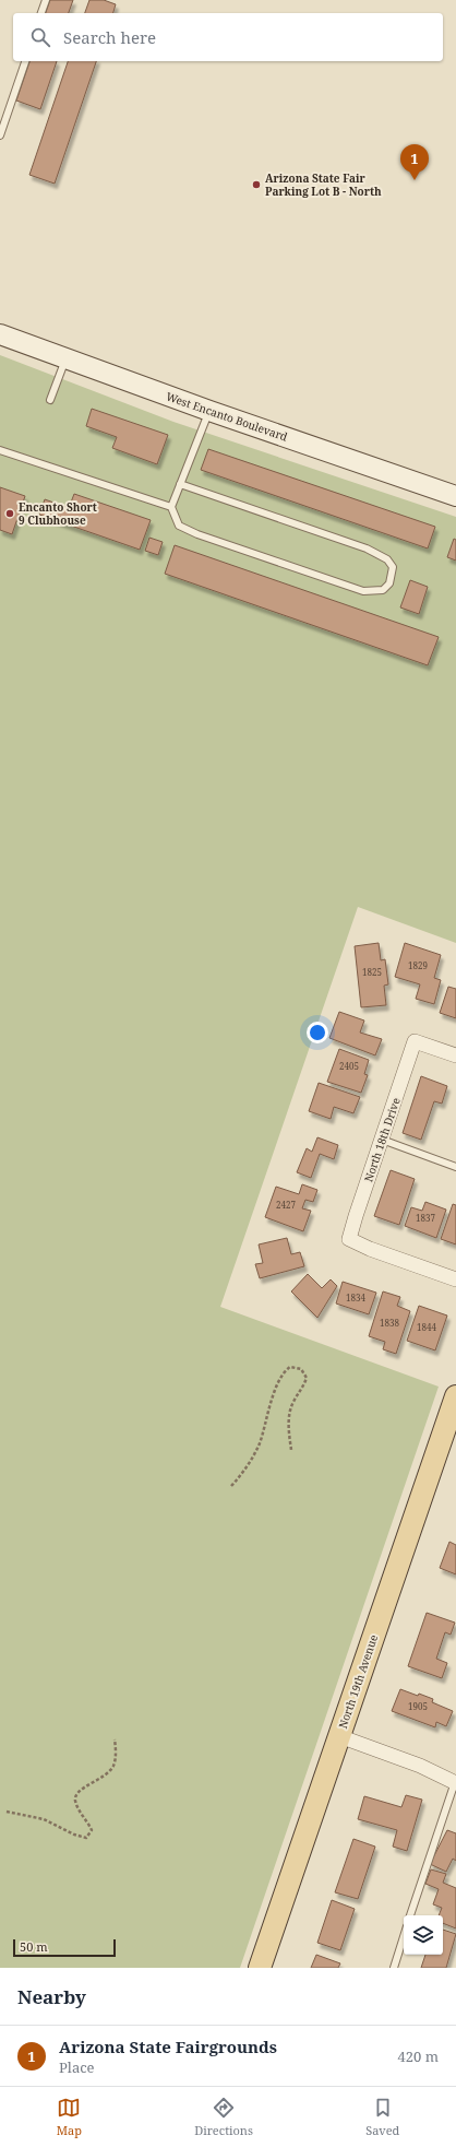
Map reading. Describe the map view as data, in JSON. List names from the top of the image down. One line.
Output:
{"streets":{"main road":["North 19th Avenue"],"street":["West Encanto Boulevard","North 18th Drive"]},"places":["Arizona State Fair Parking Lot B - North","Encanto Short 9 Clubhouse"],"house_numbers":["1829","1825","2405","2427","1837","1834","1838","1844","1905"],"scale_bar":"50 m","page":{"search":"Search here","pins":"1","scale":"50 m","heading":"Nearby","list":[{"mark":"1","name":"Arizona State Fairgrounds","note":"Place","value":"420 m"}],"nav":["Map","Directions","Saved"]}}
